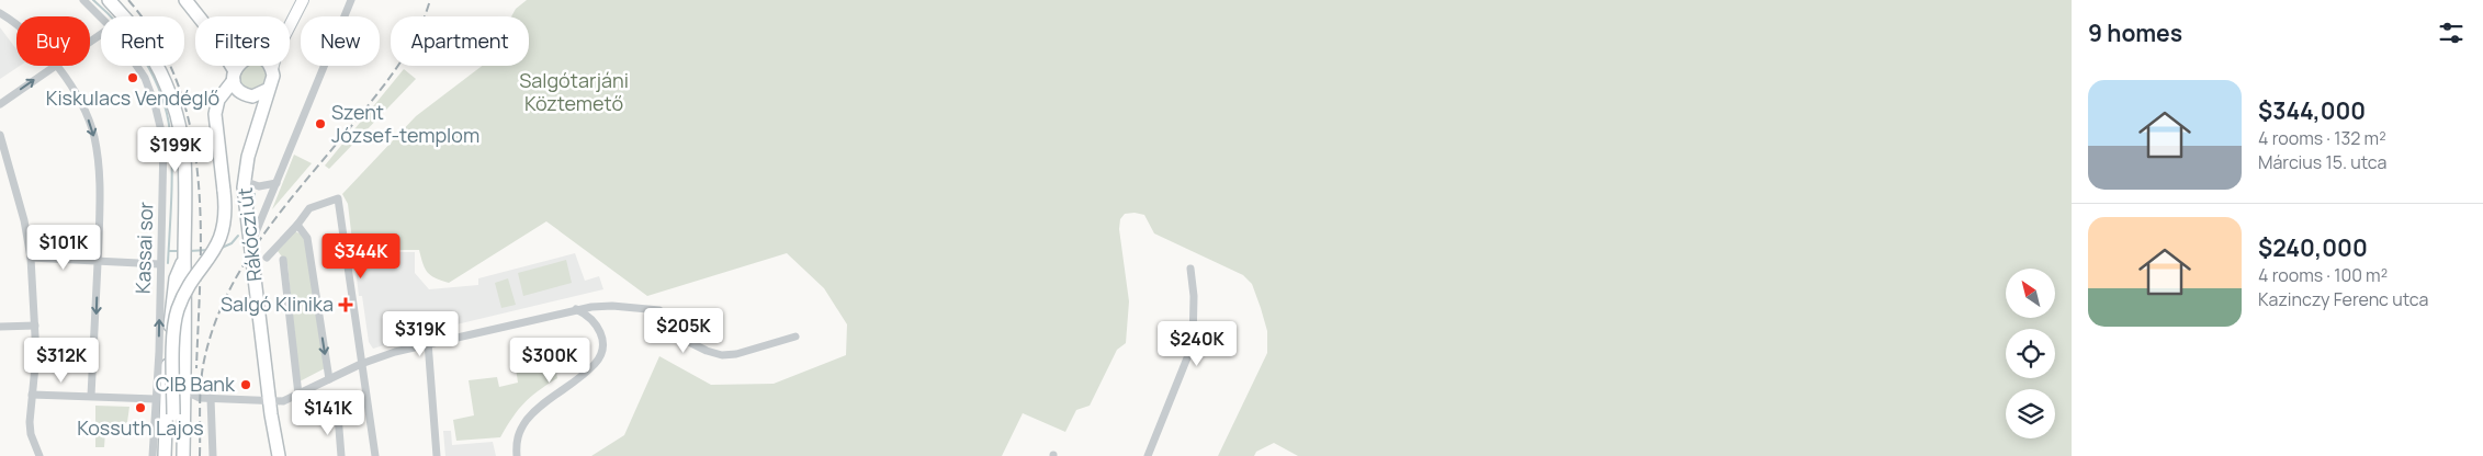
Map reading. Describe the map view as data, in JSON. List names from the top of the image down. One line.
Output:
{"streets":{"main road":["Rákóczi út"],"street":["Kassai sor"]},"parks":["Salgótarjáni Köztemető"],"places":{"other":["Kiskulacs Vendéglő","Szent József-templom","CIB Bank","Kossuth Lajos"],"health":["Salgó Klinika"]},"north":"top left","page":{"heading":"9 homes","chip":["Buy","Rent","Filters","New","Apartment"],"list":[{"name":"$344,000","note":"4 rooms · 132 m² · Március 15. utca"},{"name":"$240,000","note":"4 rooms · 100 m² · Kazinczy Ferenc utca"}],"price":["$199K","$101K","$344K","$205K","$319K","$240K","$312K","$300K","$141K"]}}
